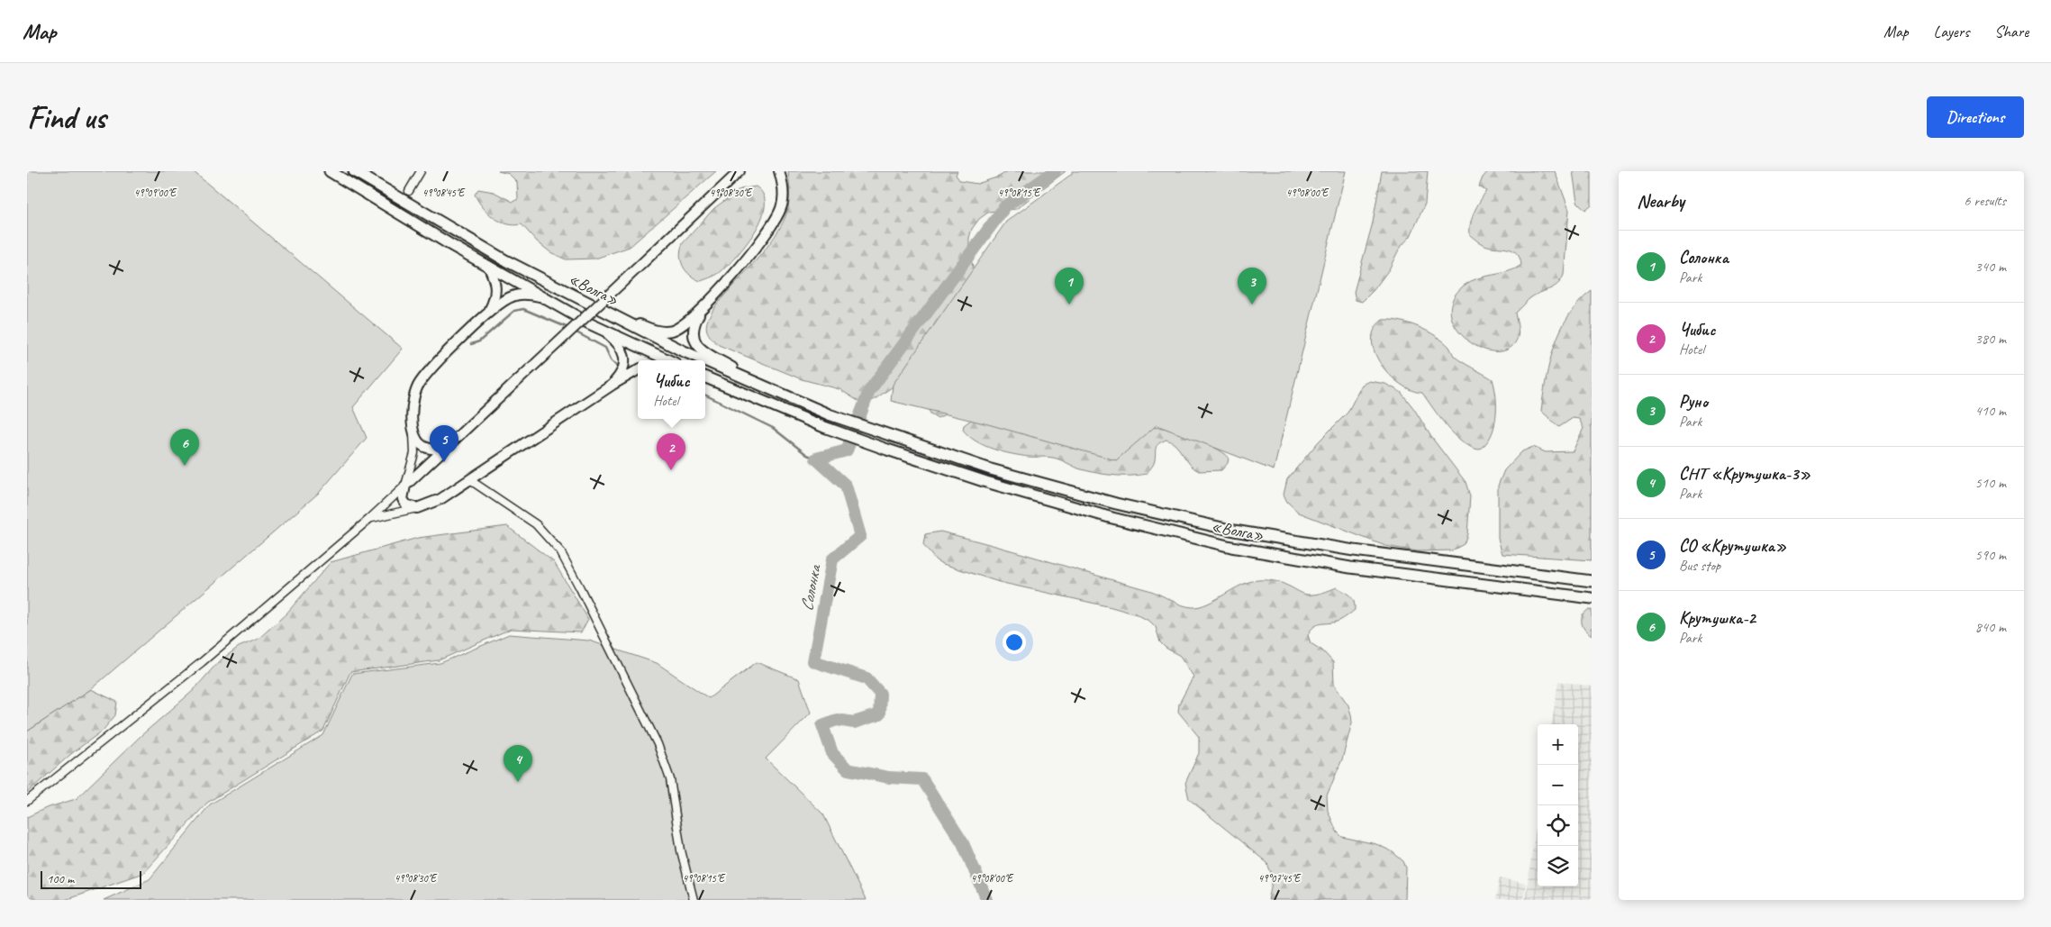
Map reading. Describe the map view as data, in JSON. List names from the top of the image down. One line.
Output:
{"streets":{"highway":["«Волга»"]},"water":["Солонка"],"scale_bar":"100 m","page":{"header":"Map","nav":["Map","Layers","Share"],"buttons":"Directions","title":"Find us","heading":["Nearby","6 results"],"list":[{"mark":"1","name":"Солонка","note":"Park","value":"340 m"},{"mark":"2","name":"Чибис","note":"Hotel","value":"380 m"},{"mark":"3","name":"Руно","note":"Park","value":"410 m"},{"mark":"4","name":"СНТ «Крутушка-3»","note":"Park","value":"510 m"},{"mark":"5","name":"СО «Крутушка»","note":"Bus stop","value":"590 m"},{"mark":"6","name":"Крутушка-2","note":"Park","value":"840 m"}],"pins":["1","3","5","6","2","4"],"popup":["Чибис","Hotel"],"map_buttons":["+","−"],"scale":"100 m"},"coordinates":["49°08'45\"E","49°08'30\"E","49°08'15\"E","49°08'00\"E","49°09'00\"E","49°07'45\"E"]}
